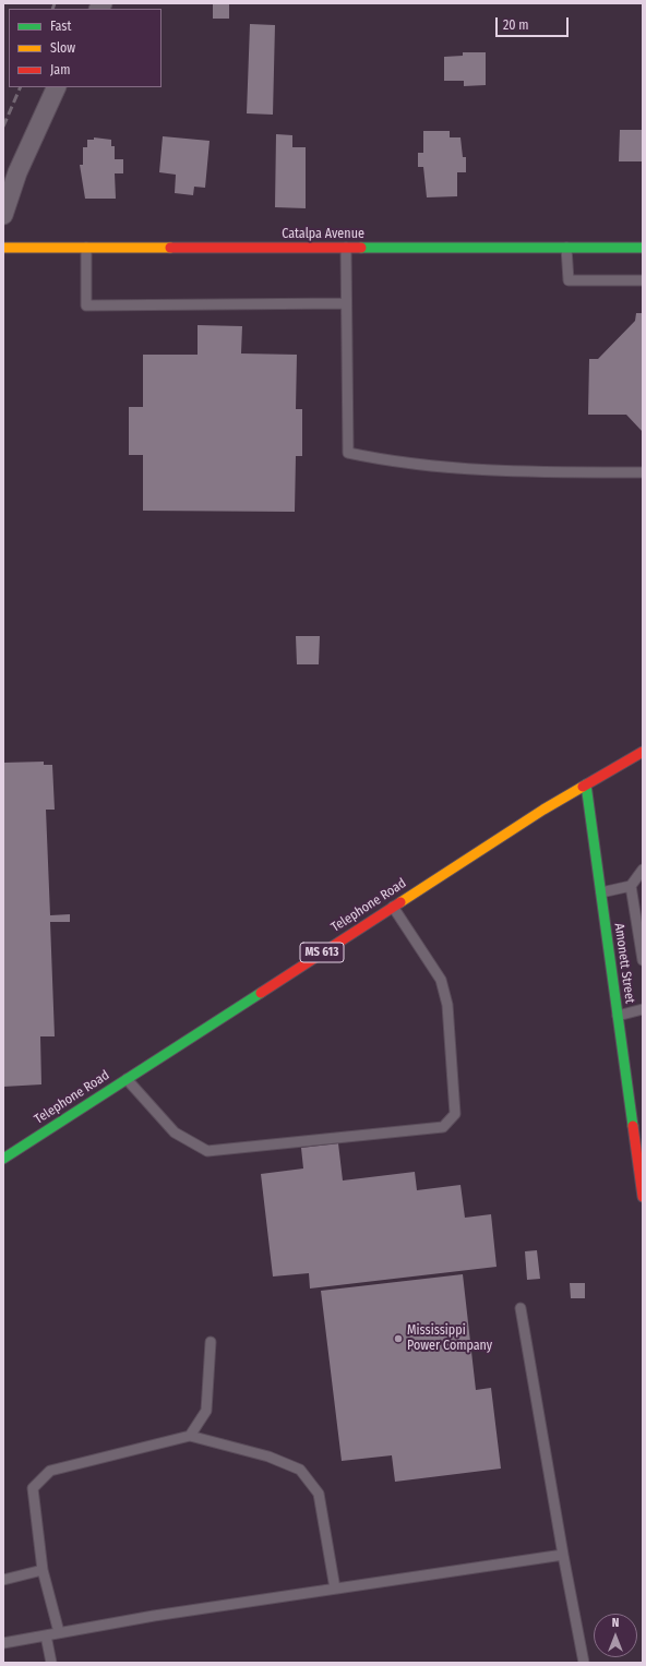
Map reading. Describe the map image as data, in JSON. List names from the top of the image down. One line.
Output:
{"streets":{"street":["Catalpa Avenue","Telephone Road","MS 613","Amonett Street"]},"crossings":[["Telephone Road","Amonett Street"]],"places":["Mississippi Power Company"],"legend":["Fast","Slow","Jam"],"scale_bar":"20 m","north":"top"}
